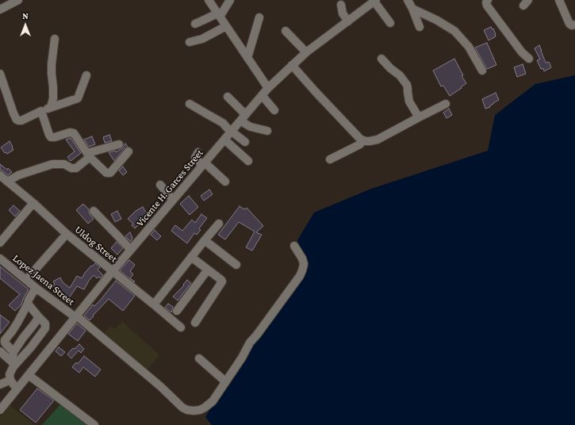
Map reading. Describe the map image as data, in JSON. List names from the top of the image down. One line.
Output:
{"streets":{"street":["Vicente H. Garces Street","Uldog Street","Lopez Jaena Street"]},"crossings":[["Vicente H. Garces Street","Uldog Street"],["Vicente H. Garces Street","Lopez Jaena Street"]],"north":"top"}
